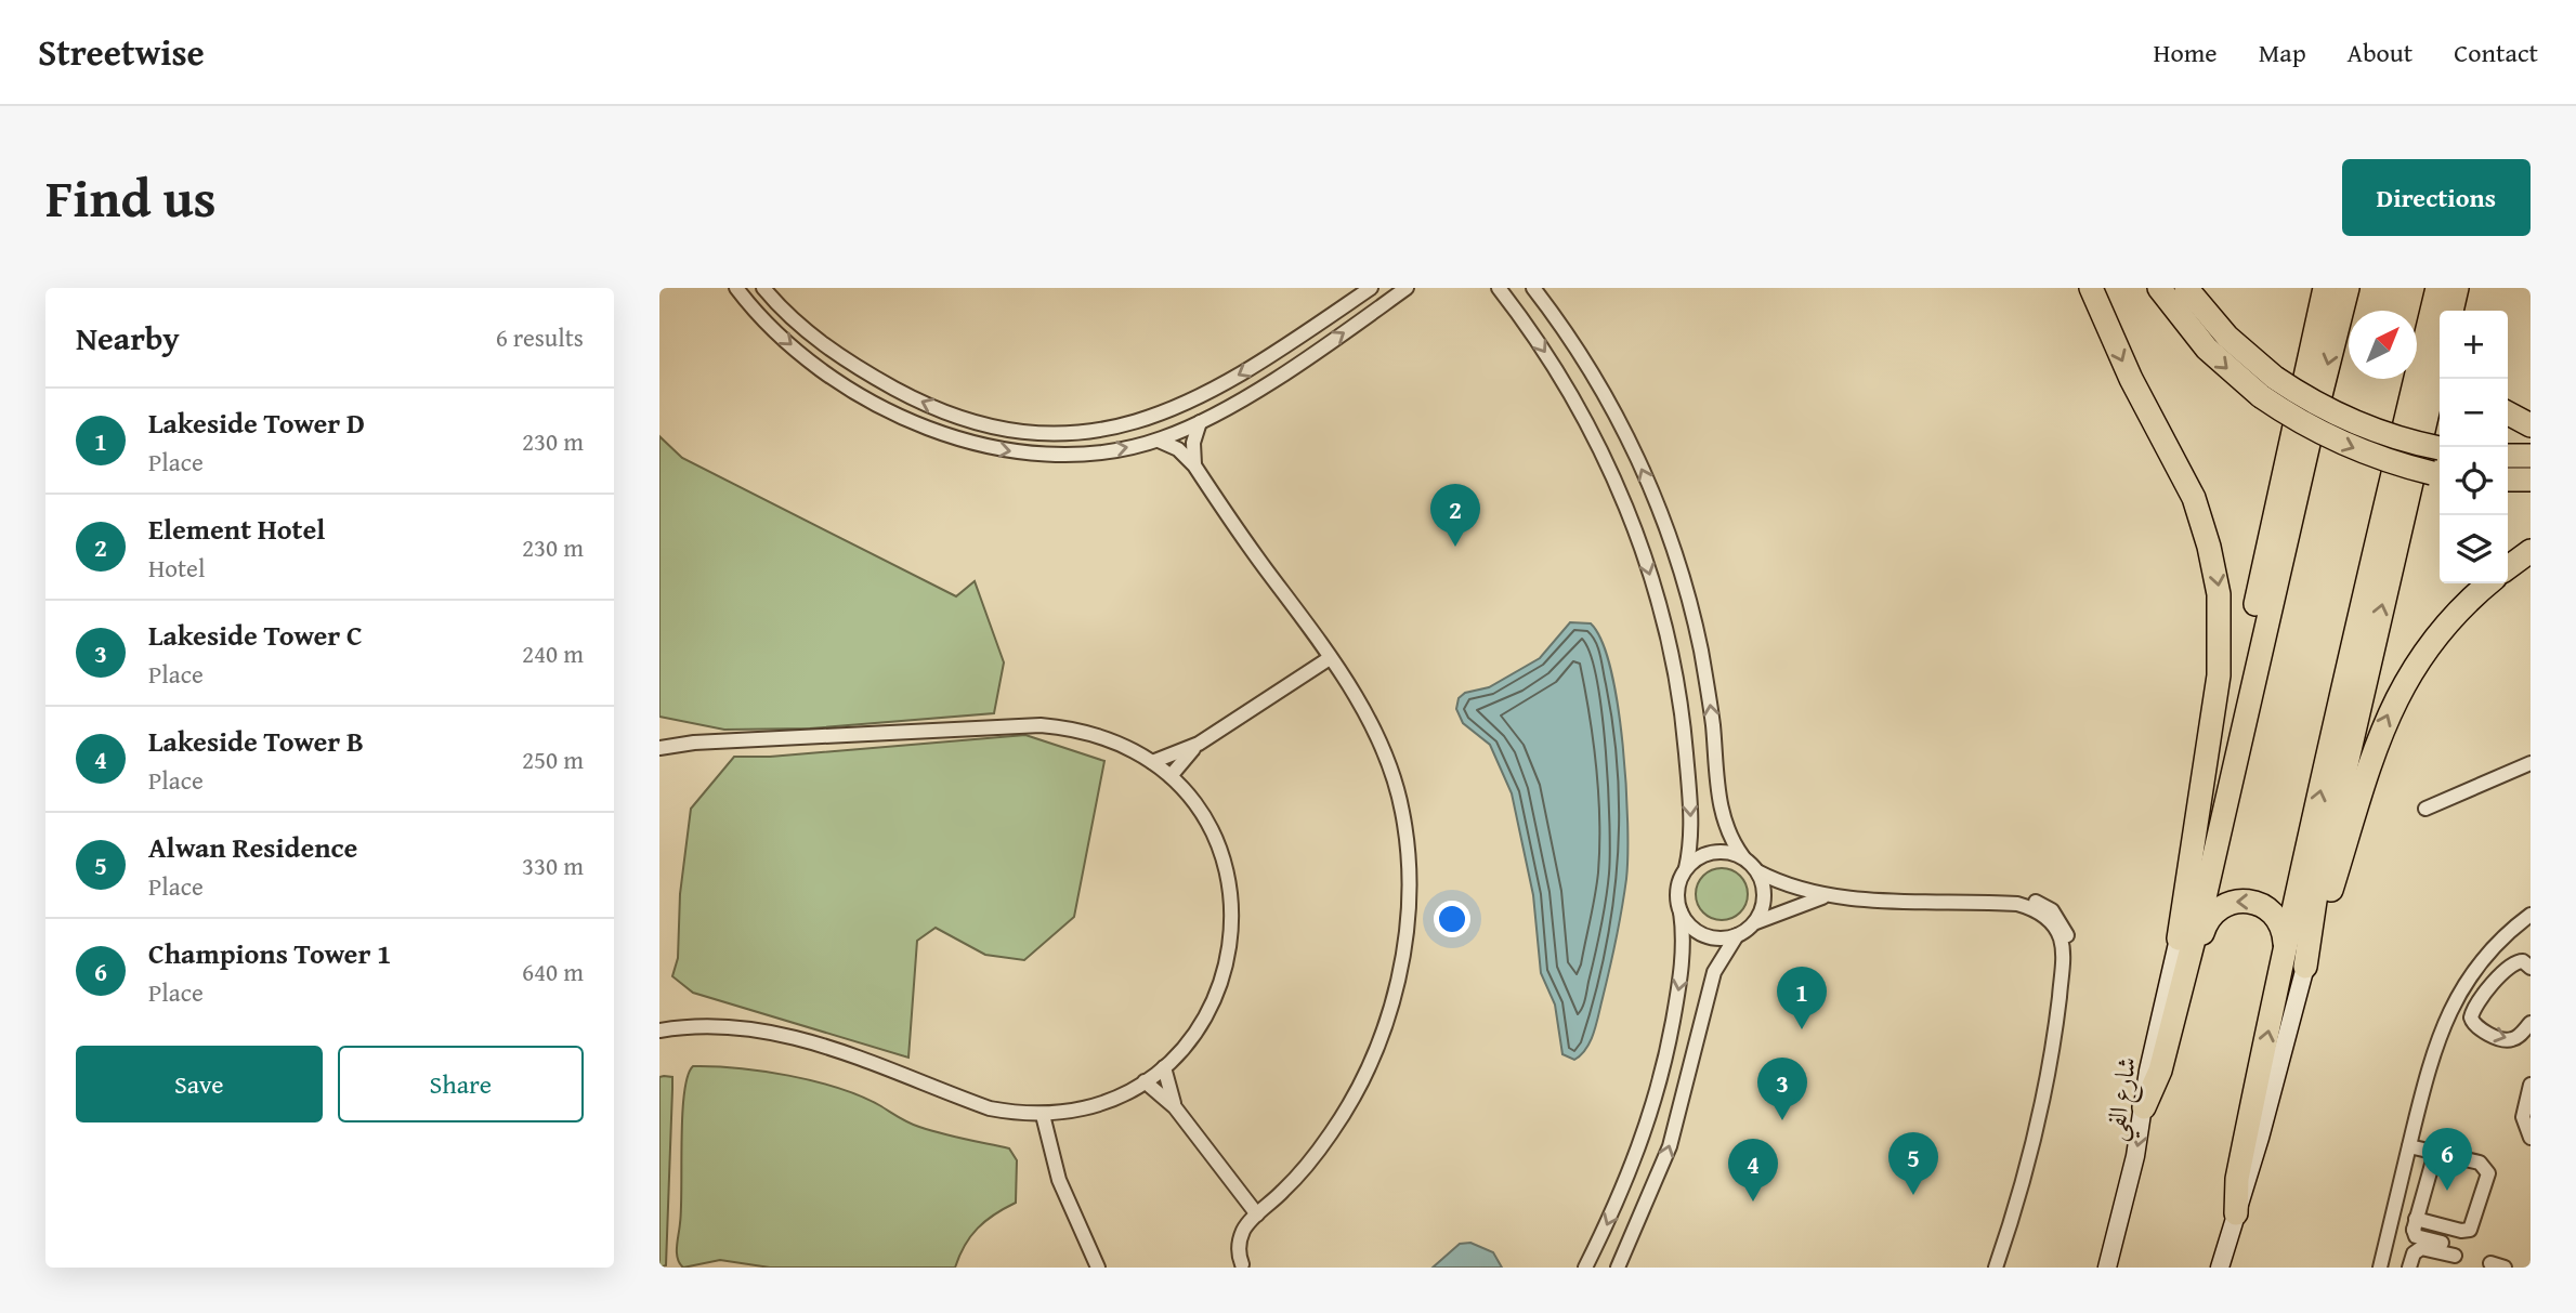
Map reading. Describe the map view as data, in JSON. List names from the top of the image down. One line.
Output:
{"streets":{"street":["شارع الفي"]},"north":"top right","page":{"header":"Streetwise","nav":["Home","Map","About","Contact"],"title":"Find us","buttons":["Directions",["Save","Share"]],"heading":["Nearby","6 results"],"map_buttons":["+","−"],"list":[{"mark":"1","name":"Lakeside Tower D","note":"Place","value":"230 m"},{"mark":"2","name":"Element Hotel","note":"Hotel","value":"230 m"},{"mark":"3","name":"Lakeside Tower C","note":"Place","value":"240 m"},{"mark":"4","name":"Lakeside Tower B","note":"Place","value":"250 m"},{"mark":"5","name":"Alwan Residence","note":"Place","value":"330 m"},{"mark":"6","name":"Champions Tower 1","note":"Place","value":"640 m"}],"pins":["2","1","3","6","5","4"]}}
